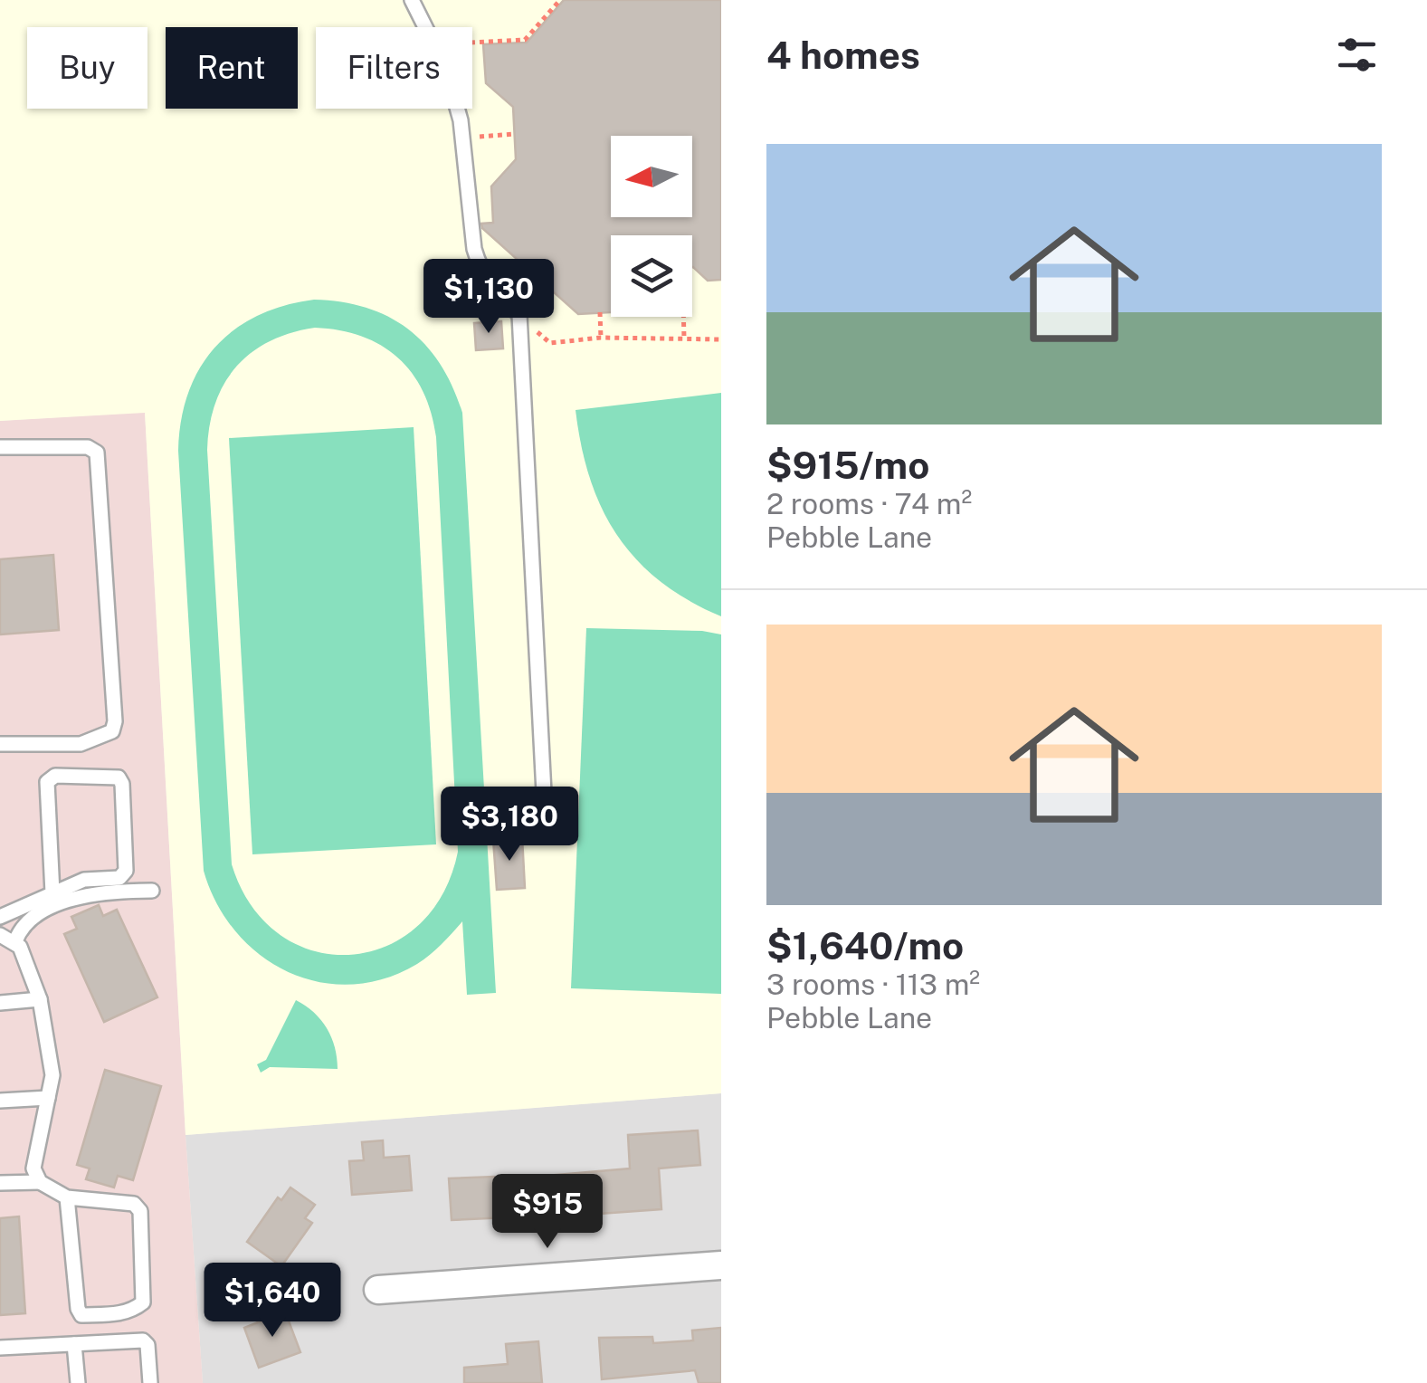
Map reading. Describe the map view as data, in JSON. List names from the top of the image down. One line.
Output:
{"north":"left","page":{"heading":"4 homes","chip":["Buy","Rent","Filters"],"list":[{"name":"$915/mo","note":"2 rooms · 74 m² · Pebble Lane"},{"name":"$1,640/mo","note":"3 rooms · 113 m² · Pebble Lane"}],"price":["$1,130","$3,180","$915","$1,640"]}}
